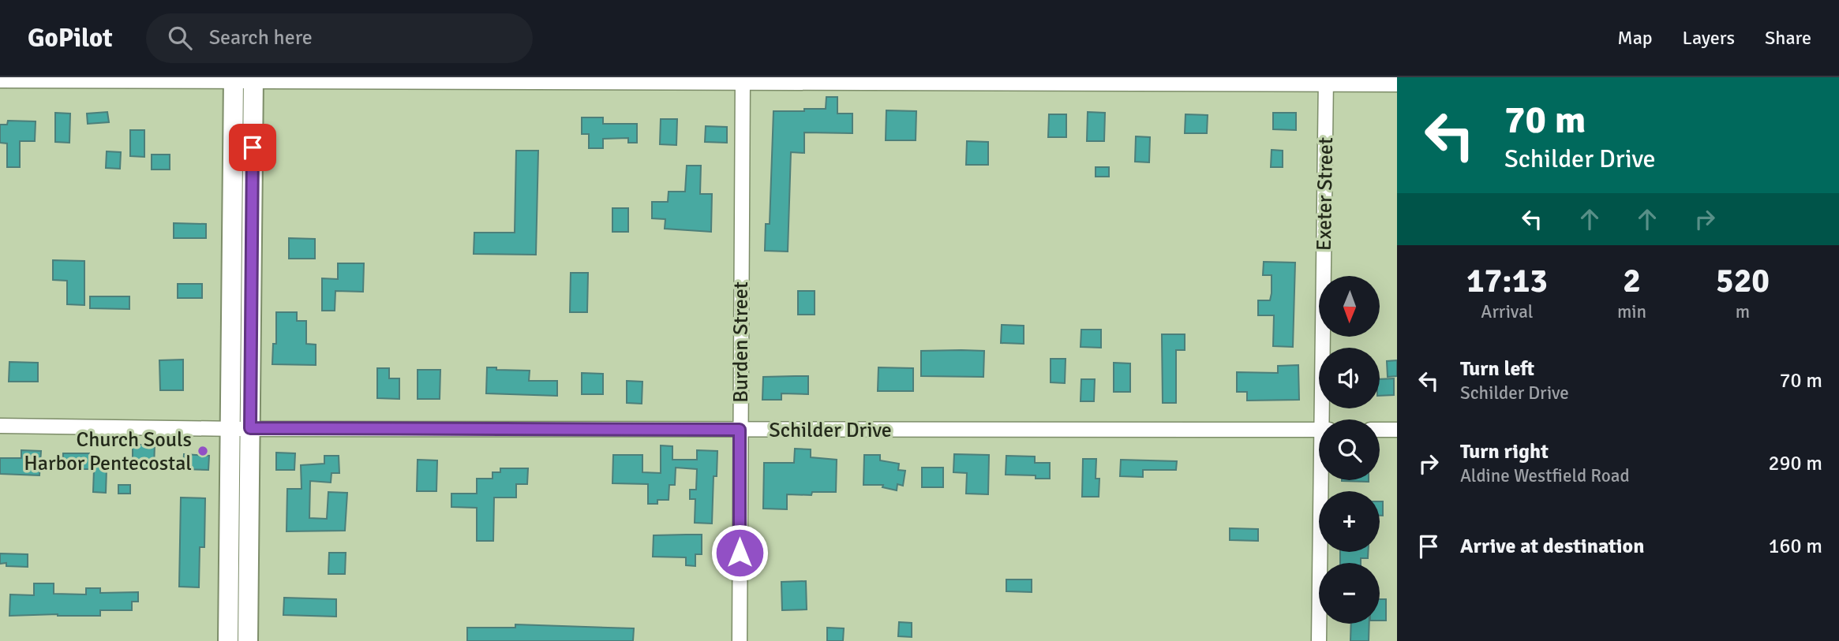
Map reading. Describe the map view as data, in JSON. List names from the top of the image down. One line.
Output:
{"streets":{"street":["Exeter Street","Burden Street","Schilder Drive"]},"crossings":[["Burden Street","Schilder Drive"]],"places":["Church Souls Harbor Pentecostal"],"north":"bottom","page":{"header":"GoPilot","search":"Search here","nav":["Map","Layers","Share"],"turn":["70 m","Schilder Drive"],"eta":["17:13","Arrival","2","min","520","m"],"map_buttons":["+","−"],"list":[{"name":"Turn left","note":"Schilder Drive","value":"70 m"},{"name":"Turn right","note":"Aldine Westfield Road","value":"290 m"},{"name":"Arrive at destination","value":"160 m"}]}}
